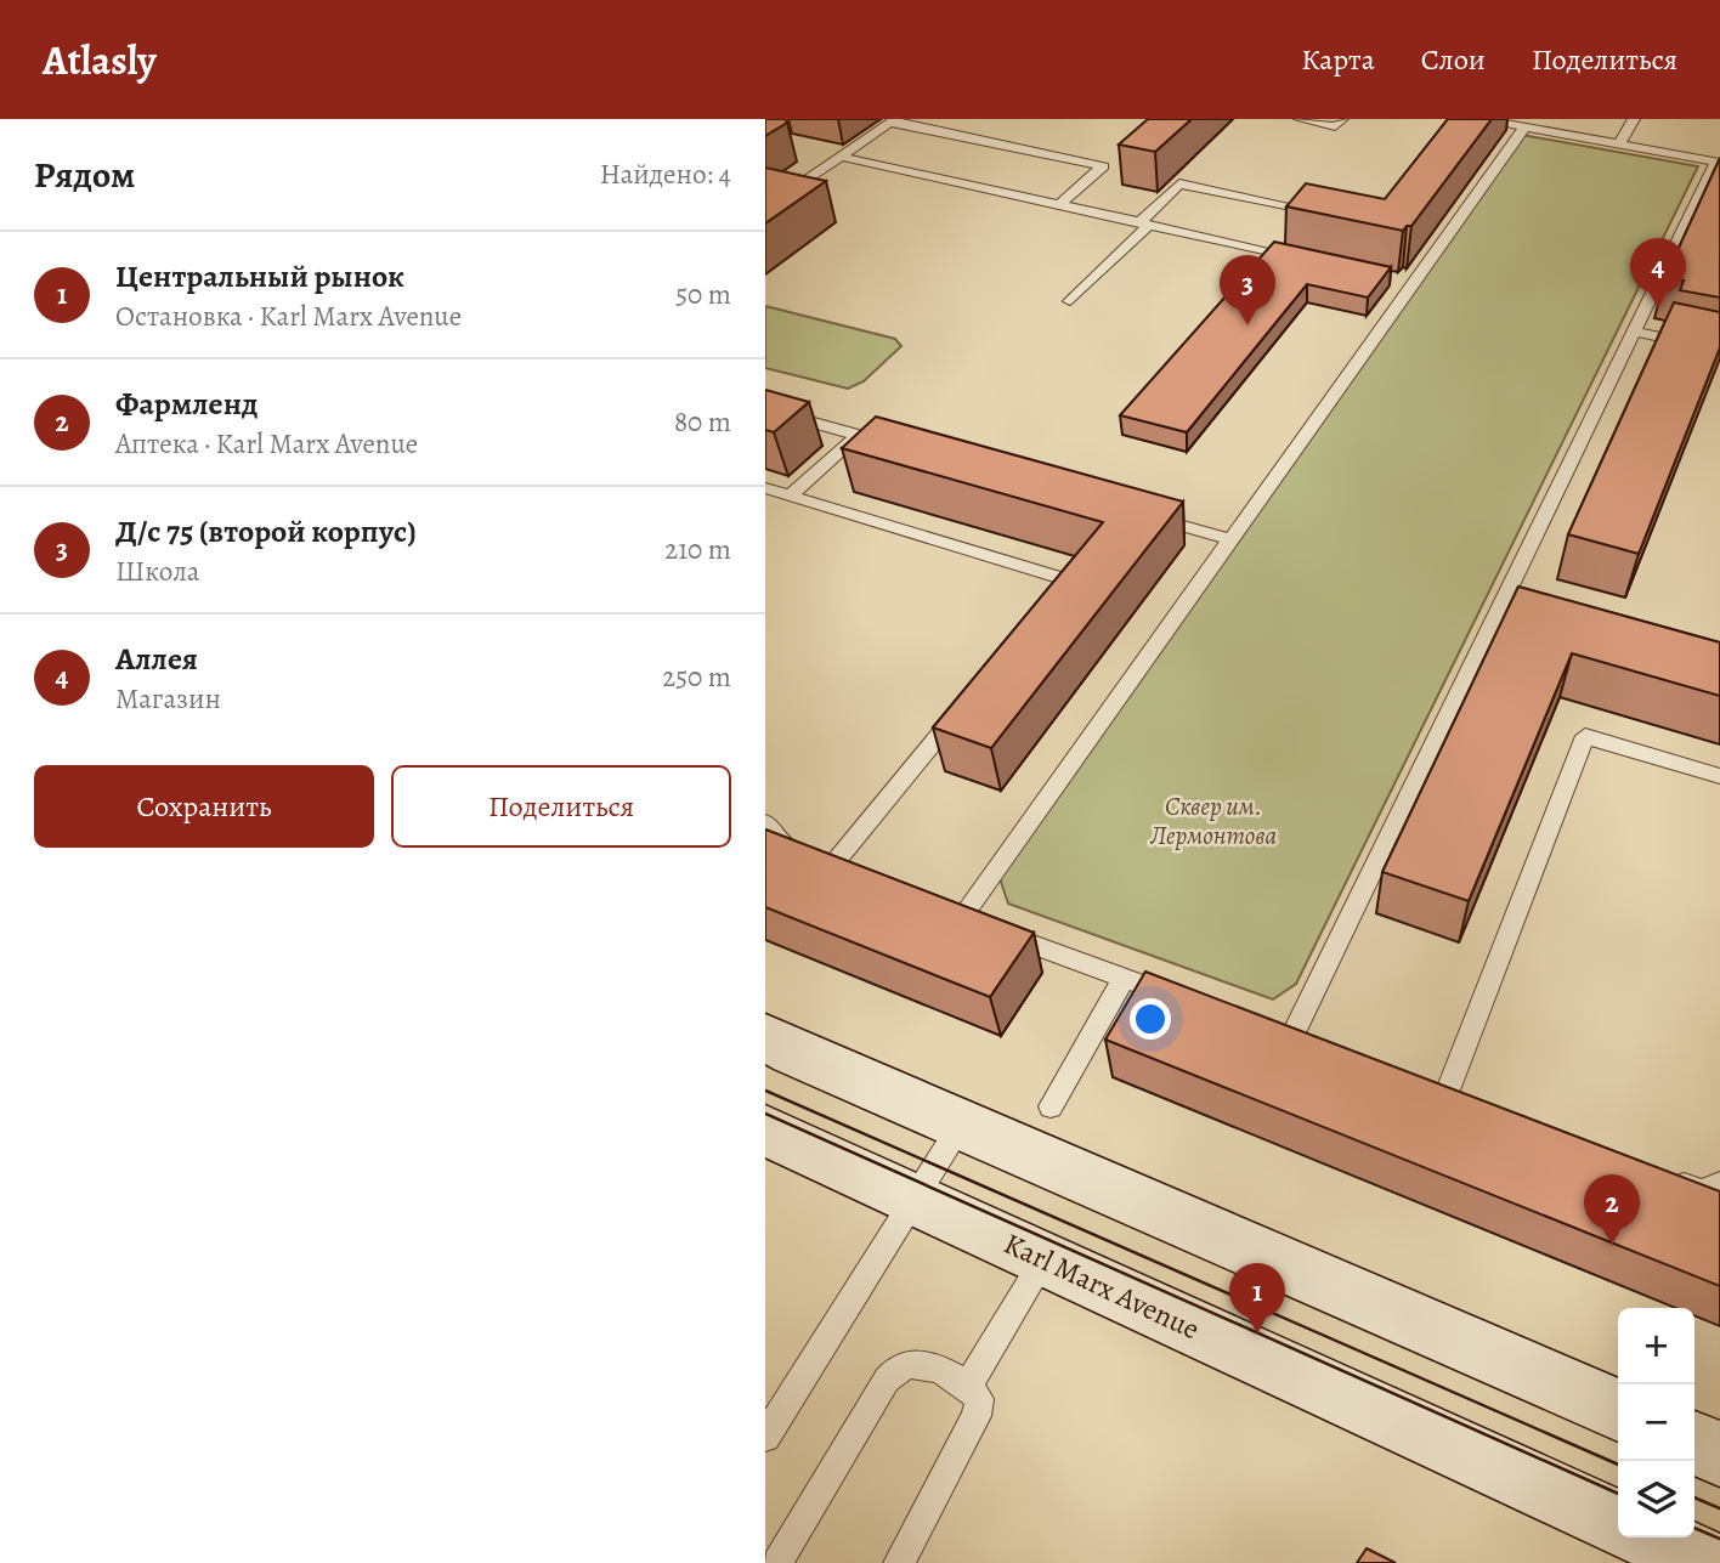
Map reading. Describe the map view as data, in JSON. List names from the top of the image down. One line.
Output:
{"streets":{"main road":["Karl Marx Avenue"]},"parks":["Сквер им. Лермонтова"],"page":{"header":"Atlasly","nav":["Карта","Слои","Поделиться"],"heading":["Рядом","Найдено: 4"],"list":[{"mark":"1","name":"Центральный рынок","note":"Остановка · Karl Marx Avenue","value":"50 m"},{"mark":"2","name":"Фармленд","note":"Аптека · Karl Marx Avenue","value":"80 m"},{"mark":"3","name":"Д/с 75 (второй корпус)","note":"Школа","value":"210 m"},{"mark":"4","name":"Аллея","note":"Магазин","value":"250 m"}],"pins":["4","3","2","1"],"buttons":["Сохранить","Поделиться"],"map_buttons":["+","−"]}}
